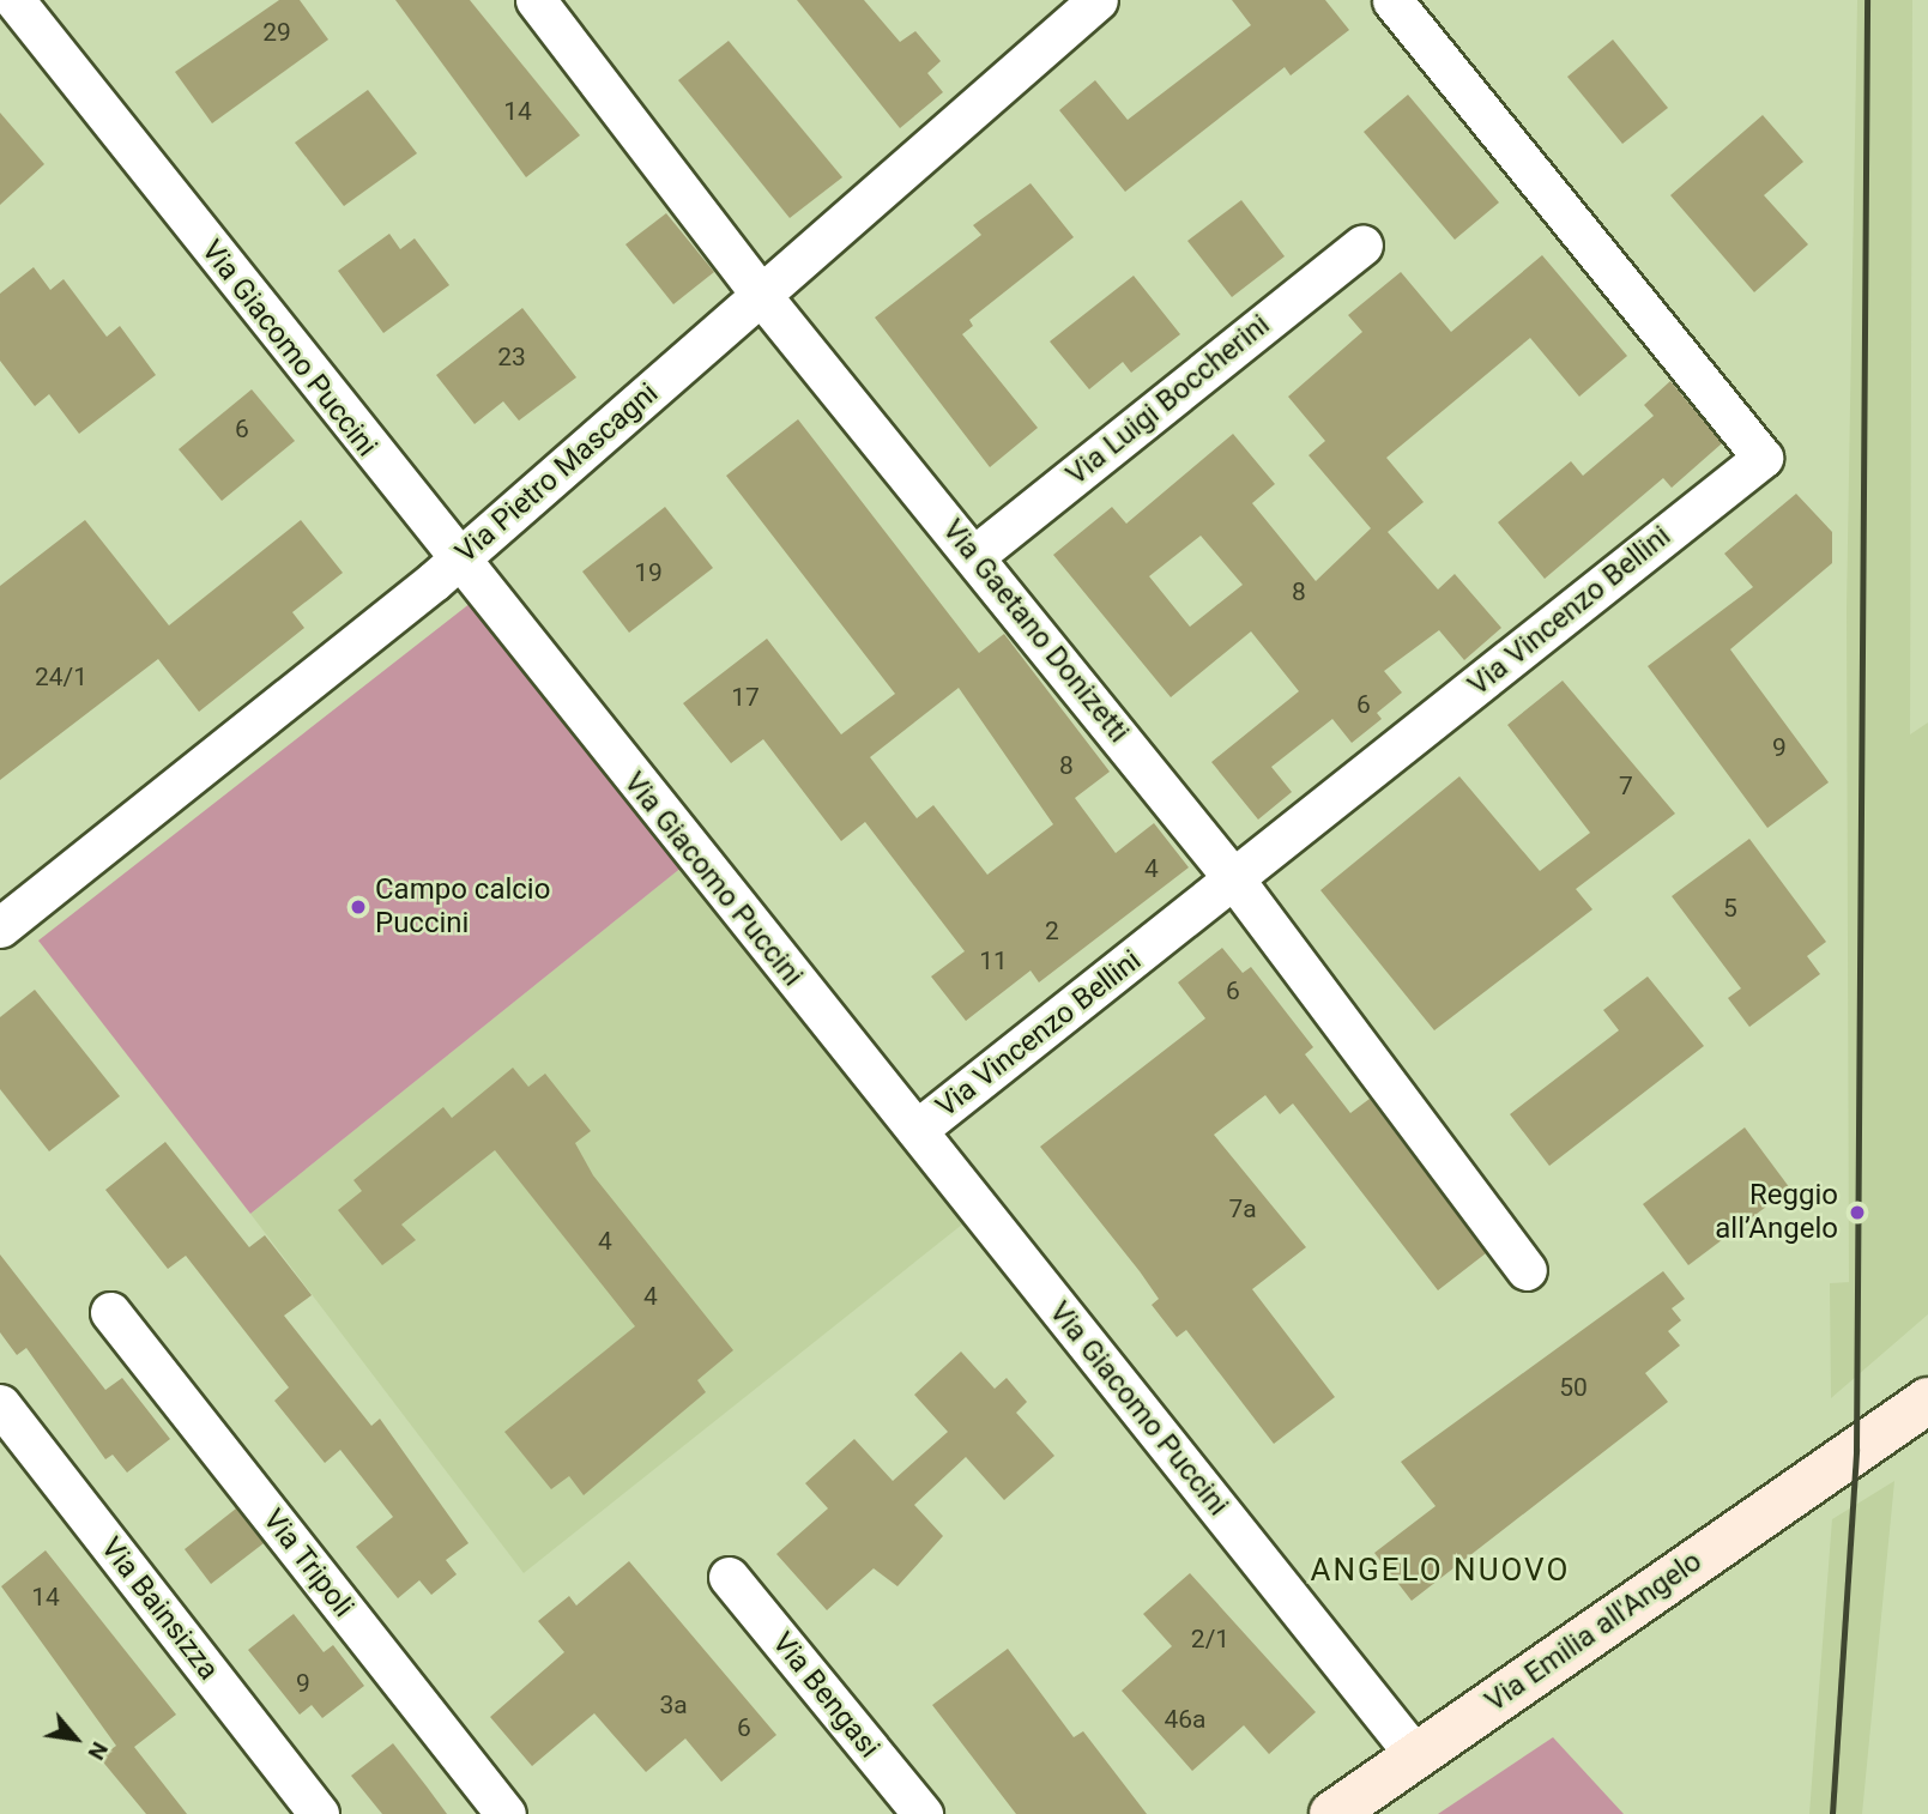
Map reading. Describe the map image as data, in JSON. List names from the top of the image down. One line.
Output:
{"streets":{"main road":["Via Emilia all'Angelo"],"street":["Via Giacomo Puccini","Via Luigi Boccherini","Via Pietro Mascagni","Via Vincenzo Bellini","Via Gaetano Donizetti","Via Tripoli","Via Bainsizza","Via Bengasi"]},"crossings":[["Via Giacomo Puccini","Via Pietro Mascagni"],["Via Giacomo Puccini","Via Vincenzo Bellini"],["Via Giacomo Puccini","Via Emilia all'Angelo"],["Via Luigi Boccherini","Via Gaetano Donizetti"],["Via Pietro Mascagni","Via Gaetano Donizetti"],["Via Vincenzo Bellini","Via Gaetano Donizetti"]],"districts":["ANGELO NUOVO"],"places":["Campo calcio Puccini","Reggio all’Angelo"],"house_numbers":["29","14","23","6","19","8","24/1","17","6","9","8","7","4","5","2","11","6","7a","4","4","50","14","2/1","9","3a","46a","6"],"north":"bottom right"}
